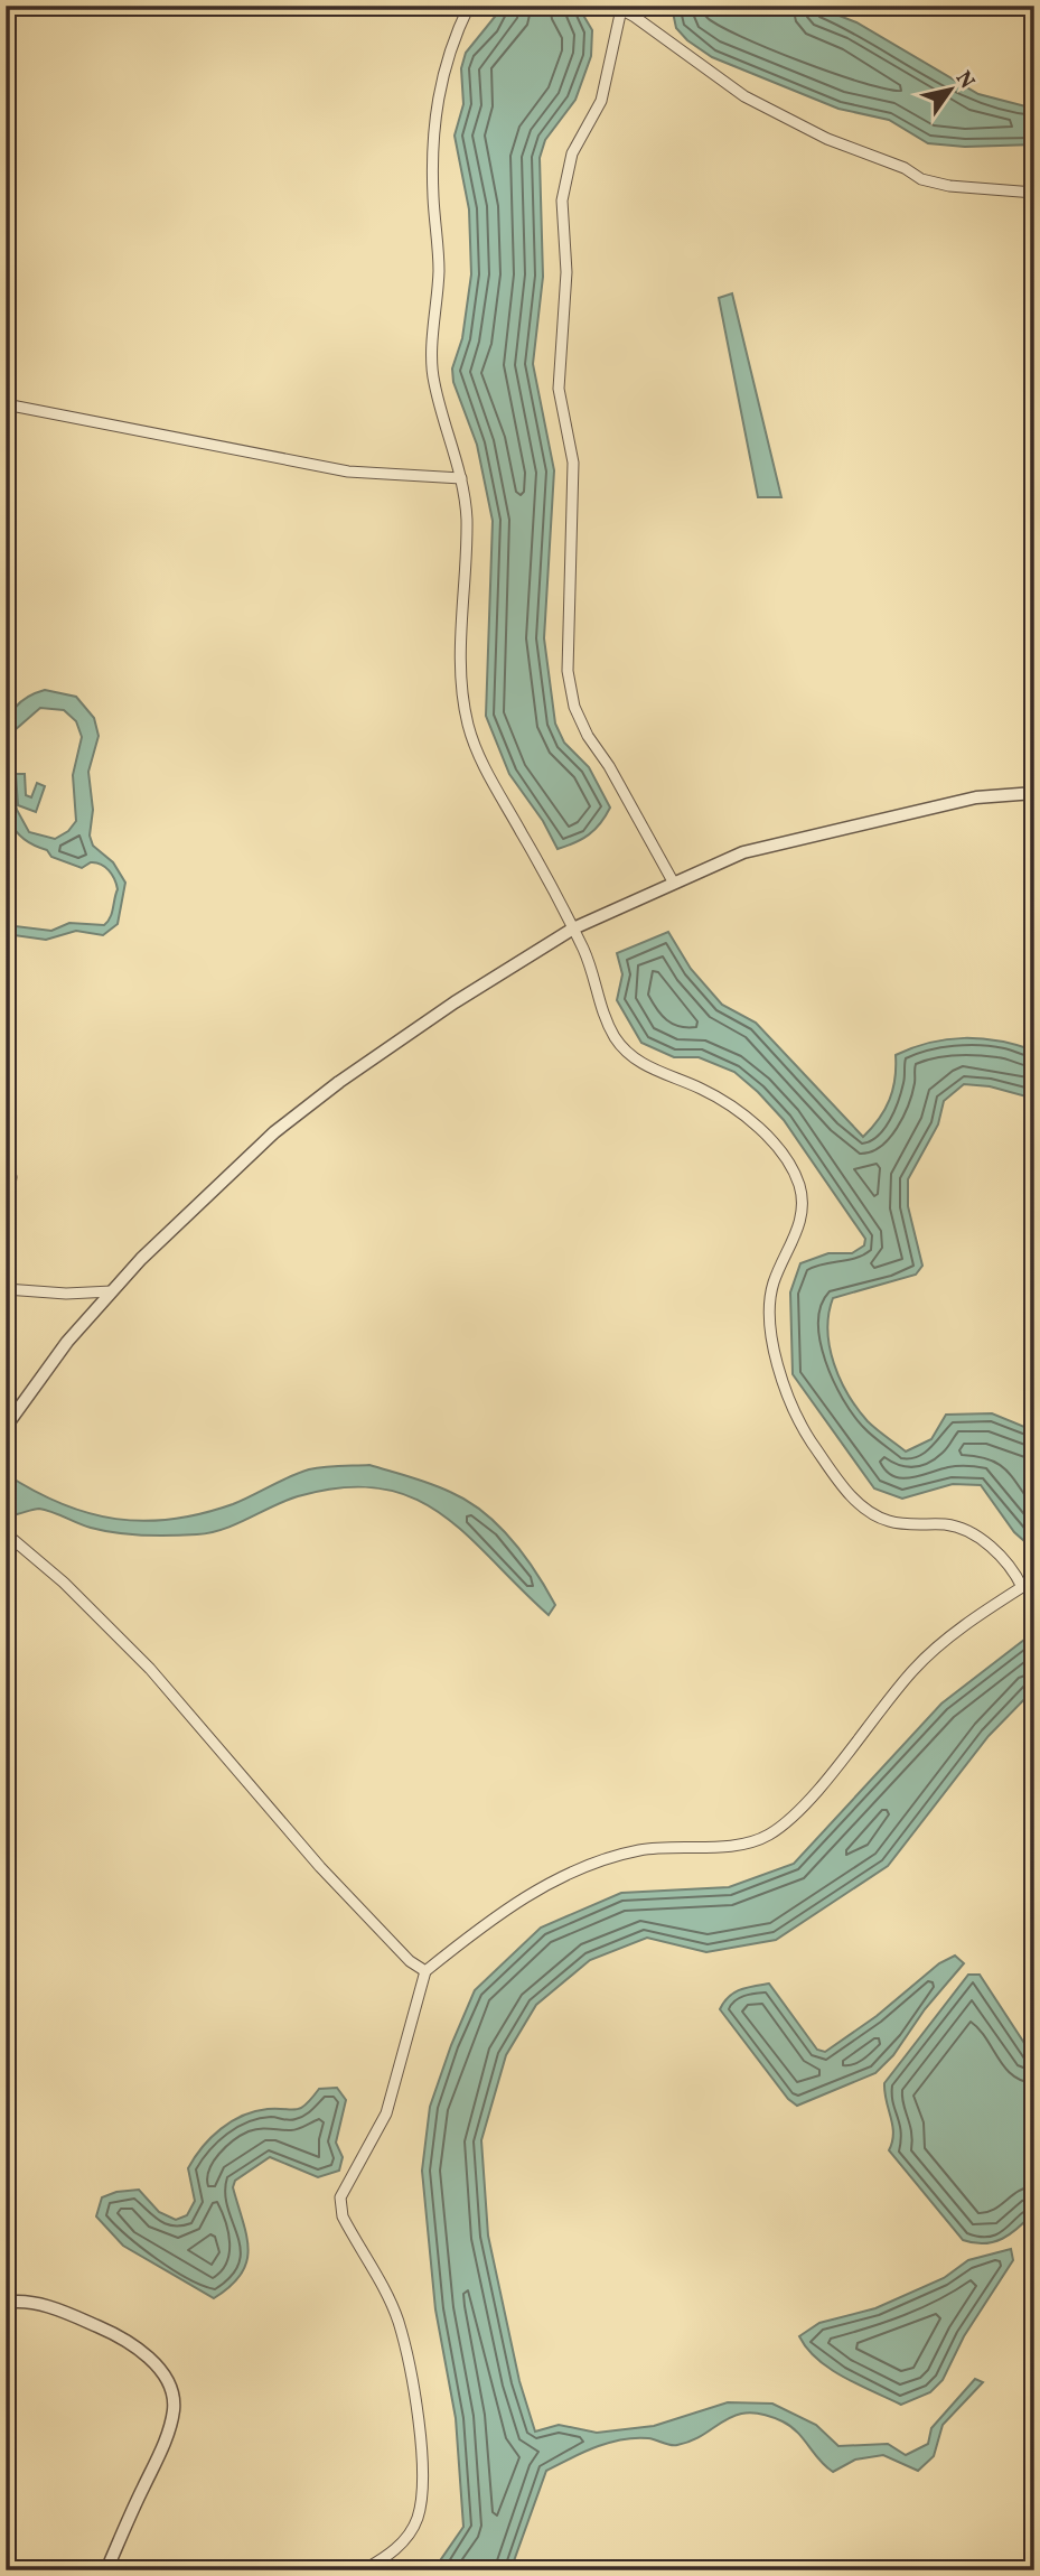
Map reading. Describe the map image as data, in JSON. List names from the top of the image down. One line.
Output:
{"north":"top right"}
